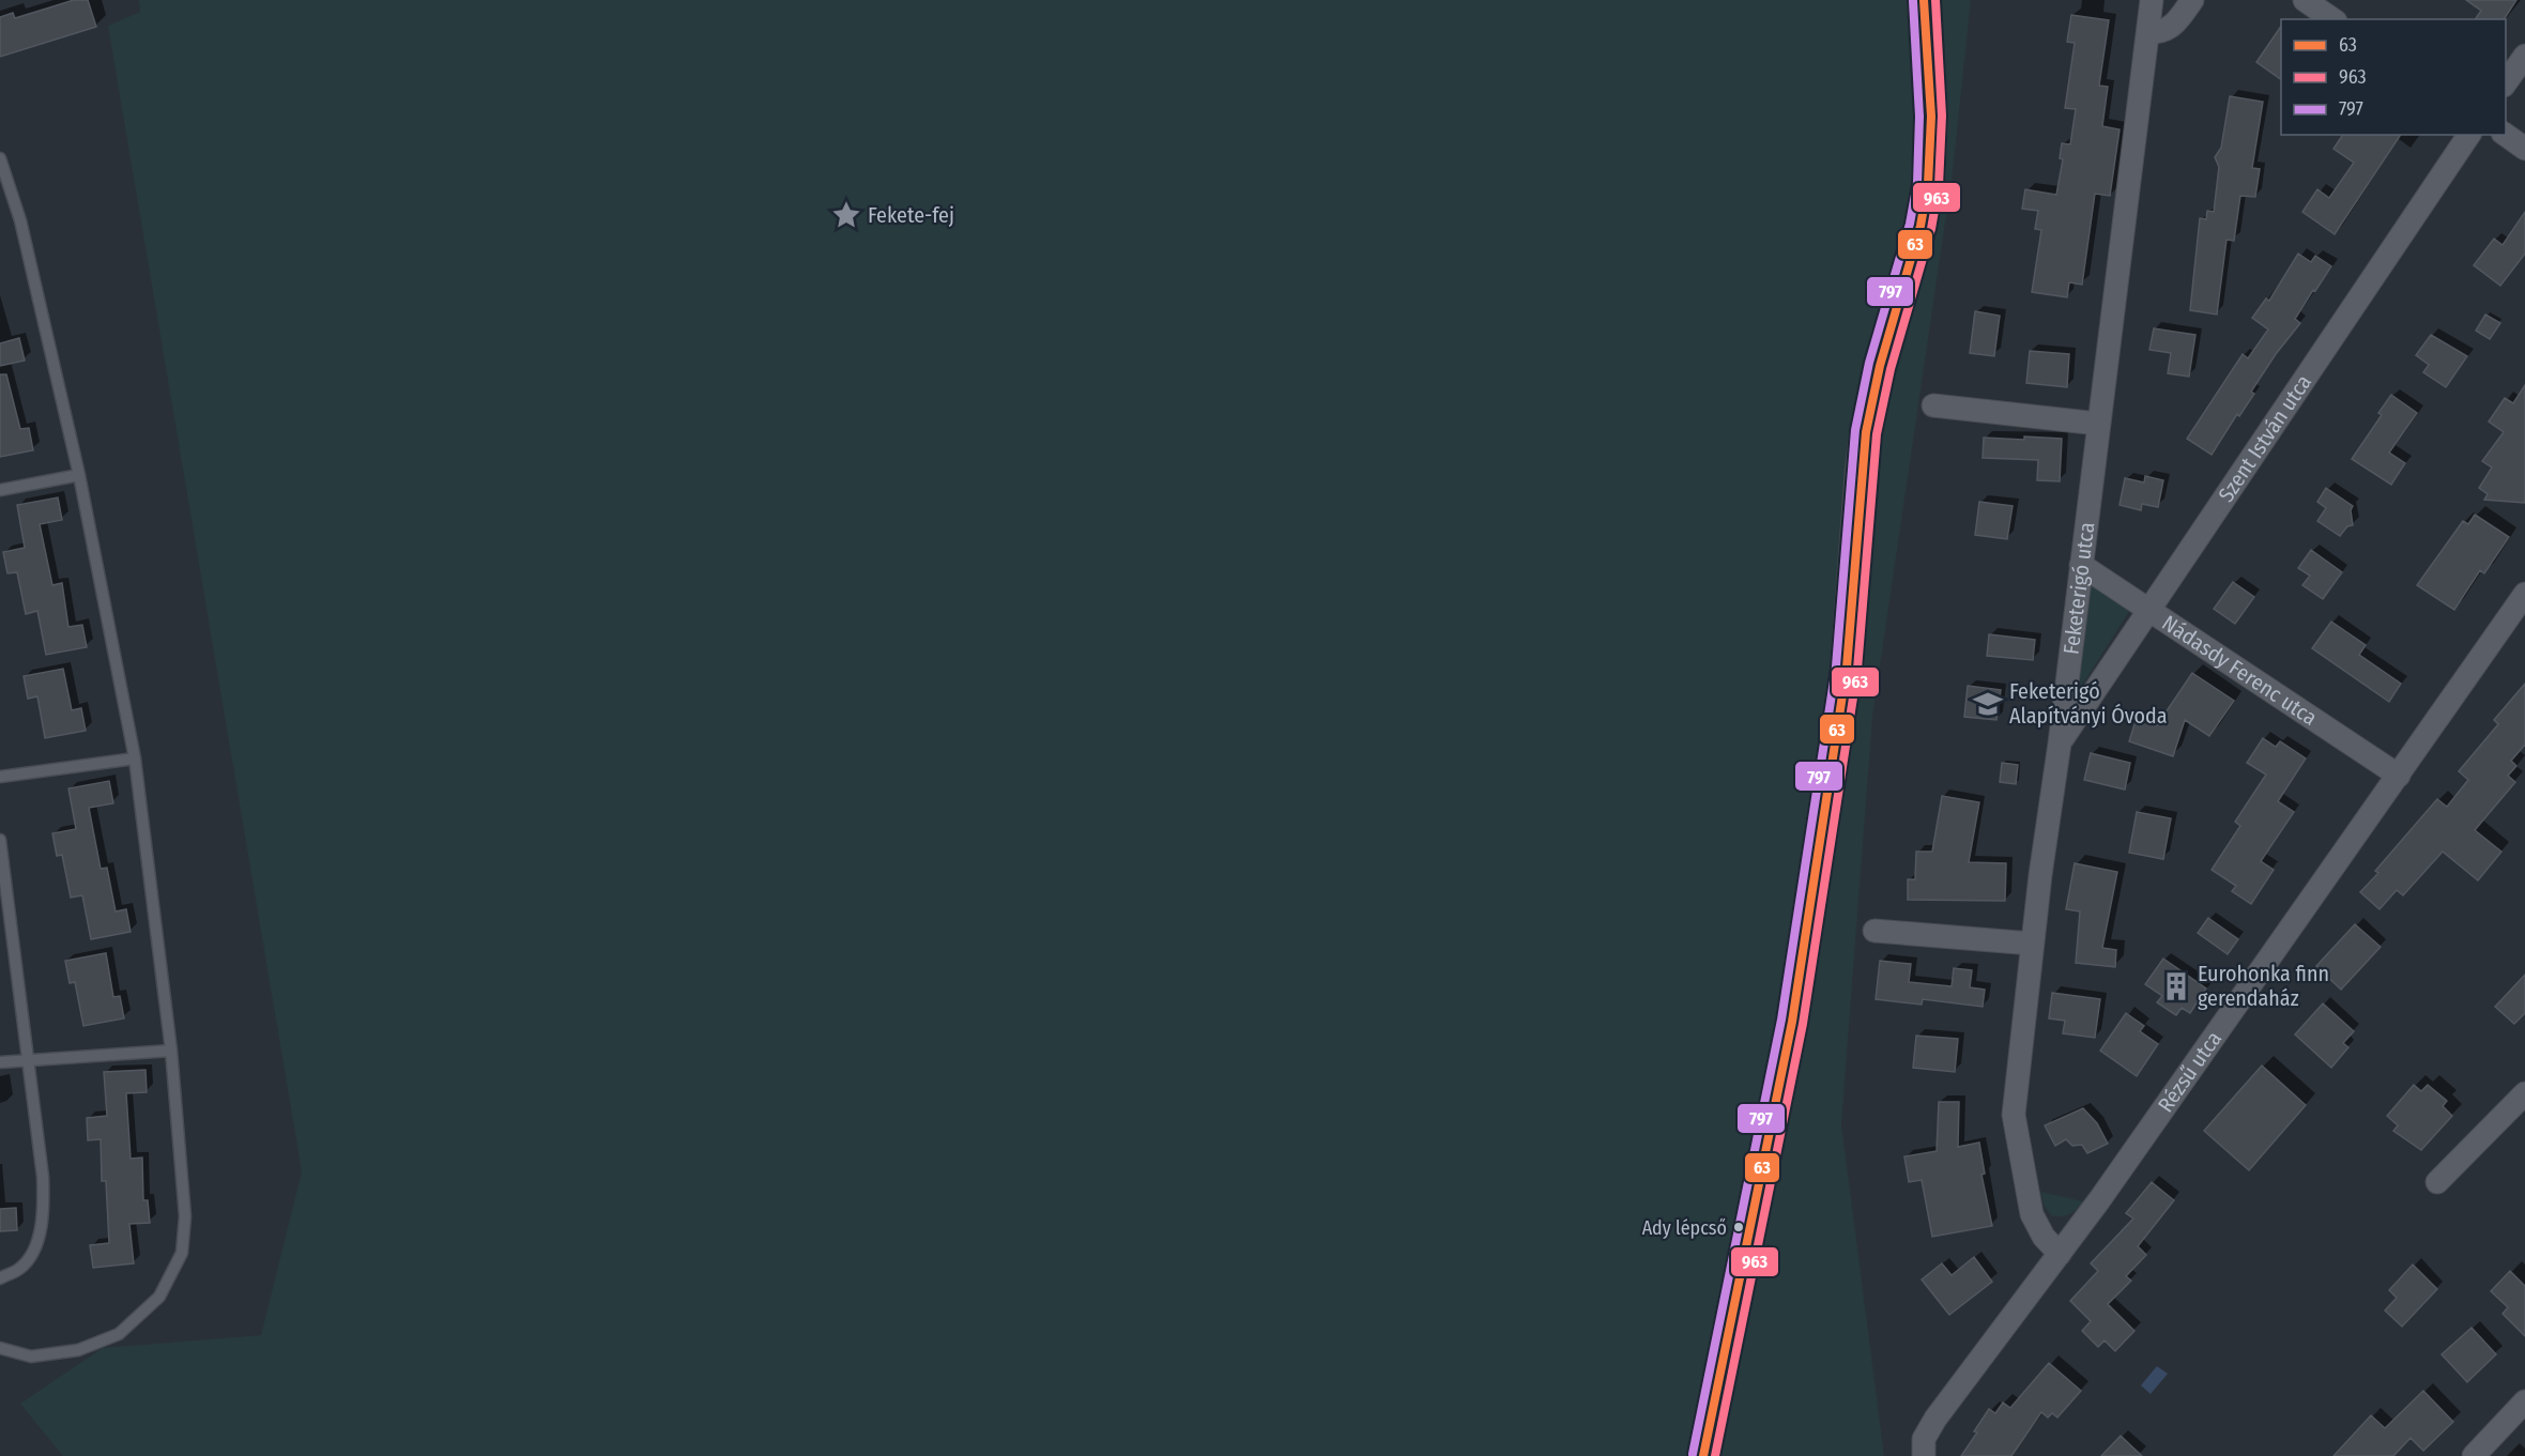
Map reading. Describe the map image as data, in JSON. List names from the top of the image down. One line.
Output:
{"streets":{"street":["Szent István utca","Feketerigó utca","Nádasdy Ferenc utca","Rézsű utca"]},"crossings":[["Szent István utca","Feketerigó utca"],["Szent István utca","Nádasdy Ferenc utca"],["Feketerigó utca","Nádasdy Ferenc utca"],["Feketerigó utca","Rézsű utca"],["Nádasdy Ferenc utca","Rézsű utca"]],"places":{"place":["Fekete-fej"],"school or university":["Feketerigó Alapítványi Óvoda"],"building":["Eurohonka finn gerendaház"],"other":["Ady lépcső"]},"lines":["transit line 63","transit line 963","transit line 797"],"legend":["63","963","797"]}
